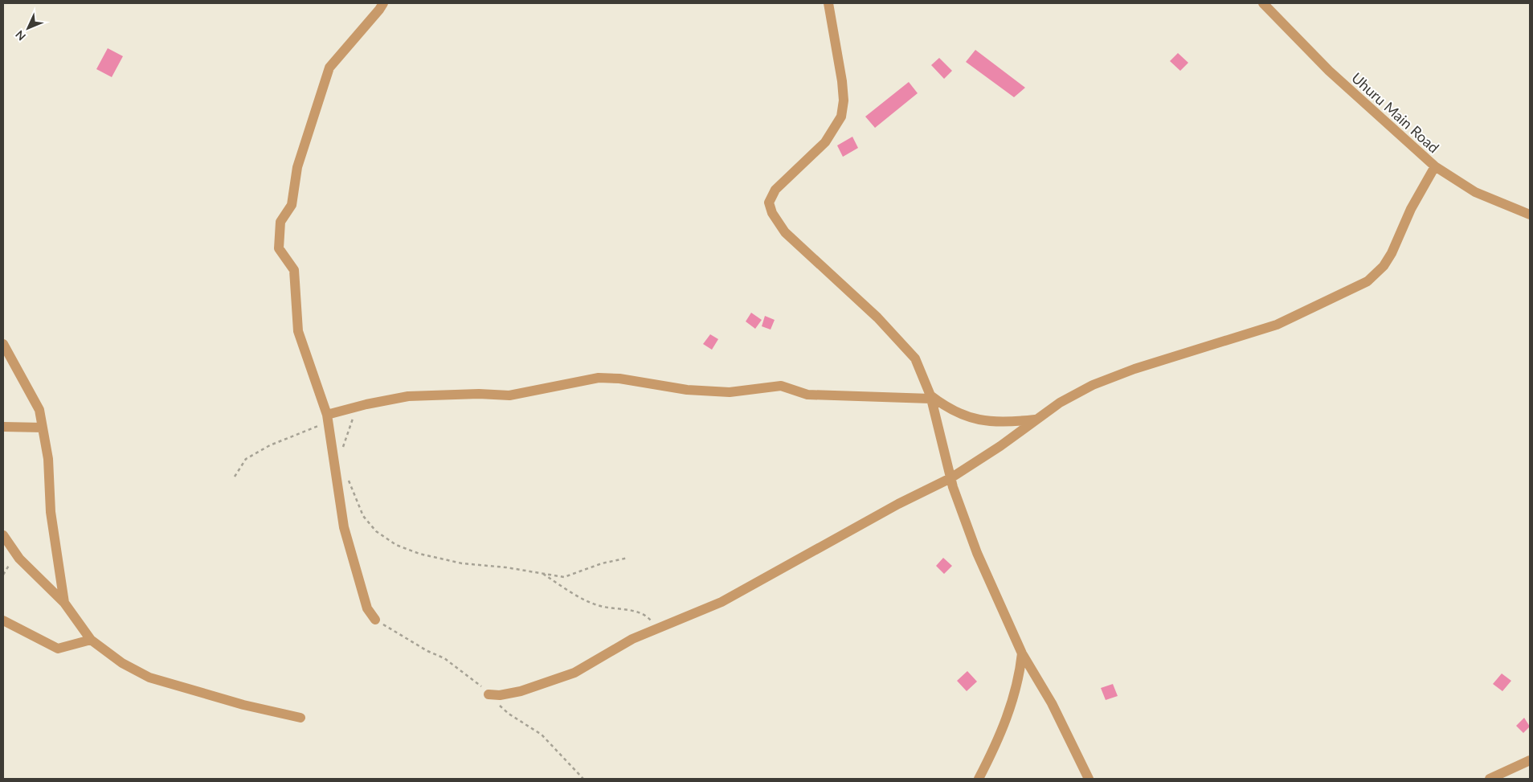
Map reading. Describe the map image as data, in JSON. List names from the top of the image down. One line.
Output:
{"streets":{"street":["Uhuru Main Road"]},"north":"bottom left"}
